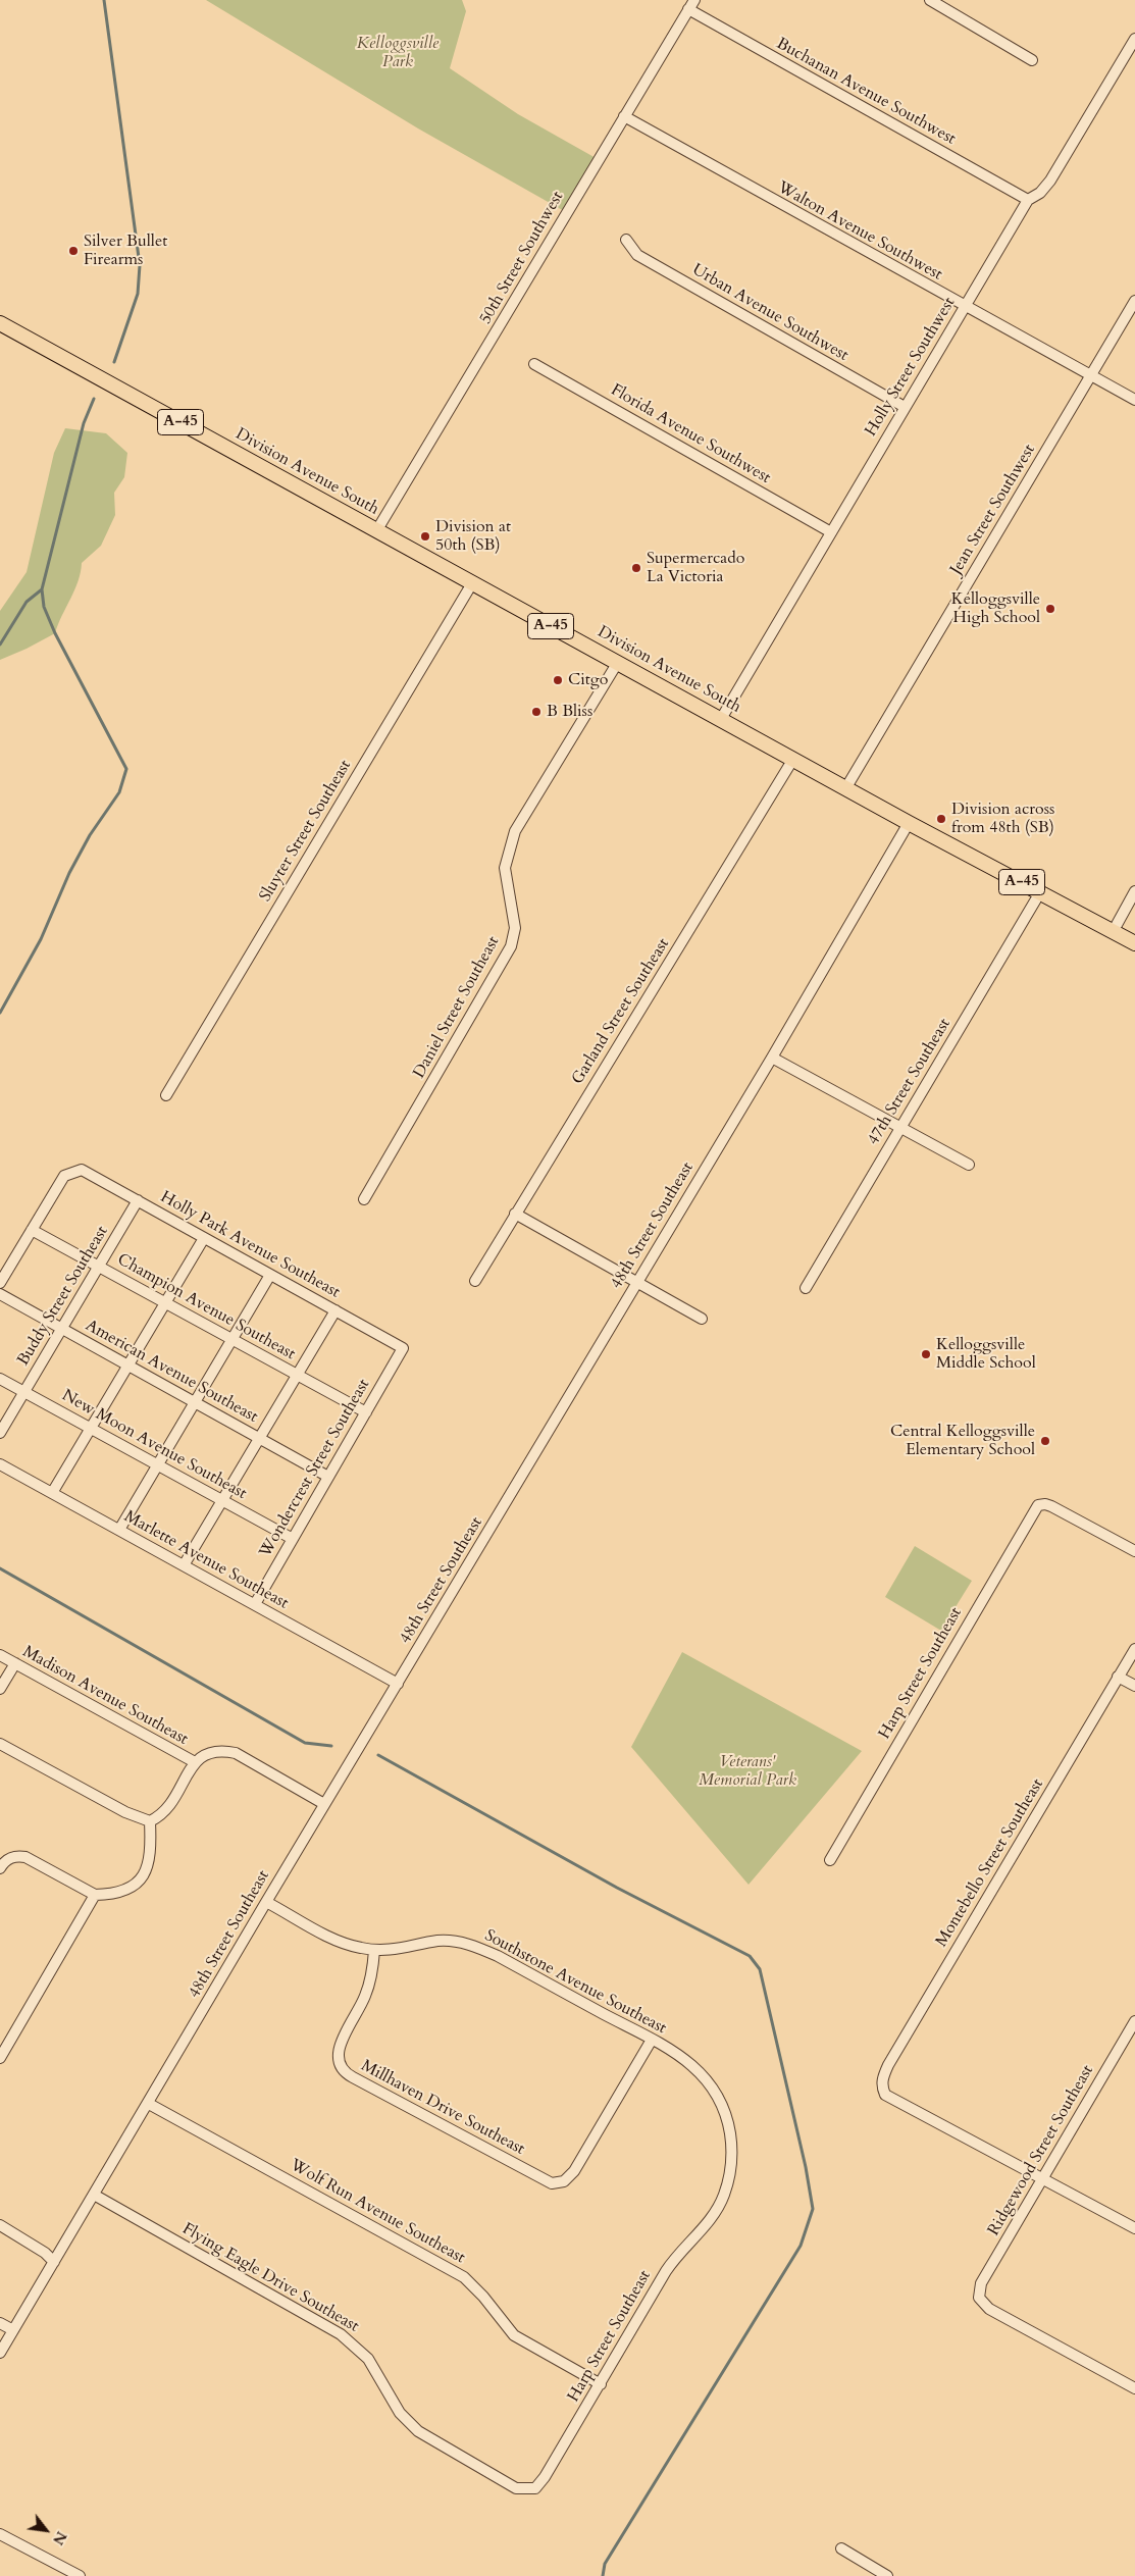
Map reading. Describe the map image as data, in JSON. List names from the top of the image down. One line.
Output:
{"streets":{"main road":["A-45","Division Avenue South"],"street":["Buchanan Avenue Southwest","Walton Avenue Southwest","50th Street Southwest","Urban Avenue Southwest","Holly Street Southwest","Florida Avenue Southwest","Jean Street Southwest","Sluyter Street Southeast","Daniel Street Southeast","Garland Street Southeast","47th Street Southeast","48th Street Southeast","Holly Park Avenue Southeast","Buddy Street Southeast","Champion Avenue Southeast","American Avenue Southeast","New Moon Avenue Southeast","Wondercrest Street Southeast","Marlette Avenue Southeast","Harp Street Southeast","Madison Avenue Southeast","Montebello Street Southeast","Southstone Avenue Southeast","Millhaven Drive Southeast","Ridgewood Street Southeast","Wolf Run Avenue Southeast","Flying Eagle Drive Southeast"]},"crossings":[["Buchanan Avenue Southwest","50th Street Southwest"],["Buchanan Avenue Southwest","Holly Street Southwest"],["Walton Avenue Southwest","50th Street Southwest"],["Walton Avenue Southwest","Holly Street Southwest"],["Walton Avenue Southwest","Jean Street Southwest"],["50th Street Southwest","Division Avenue South"],["Urban Avenue Southwest","Holly Street Southwest"],["Holly Street Southwest","Florida Avenue Southwest"],["Holly Street Southwest","Division Avenue South"],["Division Avenue South","Jean Street Southwest"],["Division Avenue South","Sluyter Street Southeast"],["Division Avenue South","Daniel Street Southeast"],["Division Avenue South","Garland Street Southeast"],["Division Avenue South","47th Street Southeast"],["Division Avenue South","48th Street Southeast"],["48th Street Southeast","Marlette Avenue Southeast"],["48th Street Southeast","Southstone Avenue Southeast"],["48th Street Southeast","Wolf Run Avenue Southeast"],["48th Street Southeast","Flying Eagle Drive Southeast"],["Holly Park Avenue Southeast","Buddy Street Southeast"],["Holly Park Avenue Southeast","Champion Avenue Southeast"],["Holly Park Avenue Southeast","Wondercrest Street Southeast"],["Buddy Street Southeast","Champion Avenue Southeast"],["Buddy Street Southeast","American Avenue Southeast"],["Buddy Street Southeast","New Moon Avenue Southeast"],["Champion Avenue Southeast","Wondercrest Street Southeast"],["American Avenue Southeast","Wondercrest Street Southeast"],["New Moon Avenue Southeast","Wondercrest Street Southeast"],["Wondercrest Street Southeast","Marlette Avenue Southeast"],["Harp Street Southeast","Southstone Avenue Southeast"],["Harp Street Southeast","Wolf Run Avenue Southeast"],["Harp Street Southeast","Flying Eagle Drive Southeast"],["Montebello Street Southeast","Ridgewood Street Southeast"],["Southstone Avenue Southeast","Millhaven Drive Southeast"]],"parks":["Kelloggsville Park","Veterans' Memorial Park"],"places":["Silver Bullet Firearms","Division at 50th (SB)","Supermercado La Victoria","Kelloggsville High School","Citgo","B Bliss","Division across from 48th (SB)","Kelloggsville Middle School","Central Kelloggsville Elementary School"],"north":"bottom right"}
